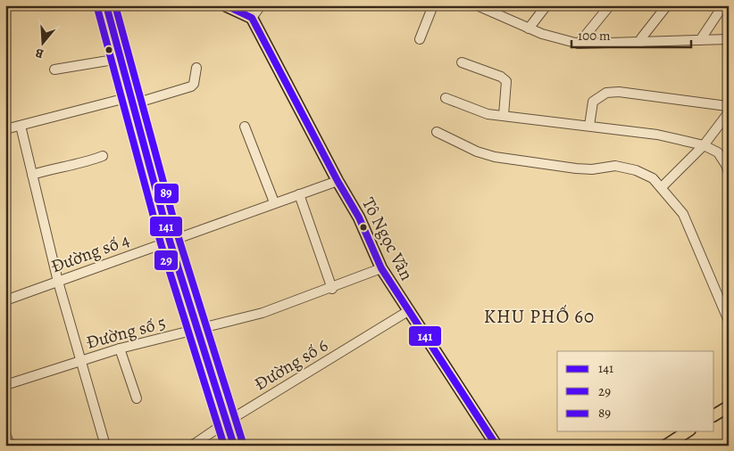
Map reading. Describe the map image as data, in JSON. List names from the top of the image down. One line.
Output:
{"streets":{"main road":["Tô Ngọc Vân"],"street":["Đường số 4","Đường số 5","Đường số 6"]},"crossings":[["Tô Ngọc Vân","Đường số 4"],["Tô Ngọc Vân","Đường số 5"],["Tô Ngọc Vân","Đường số 6"]],"districts":["KHU PHỐ 60"],"lines":["transit line 141","transit line 89","transit line 29"],"legend":["141","29","89"],"scale_bar":"100 m","north":"bottom"}
